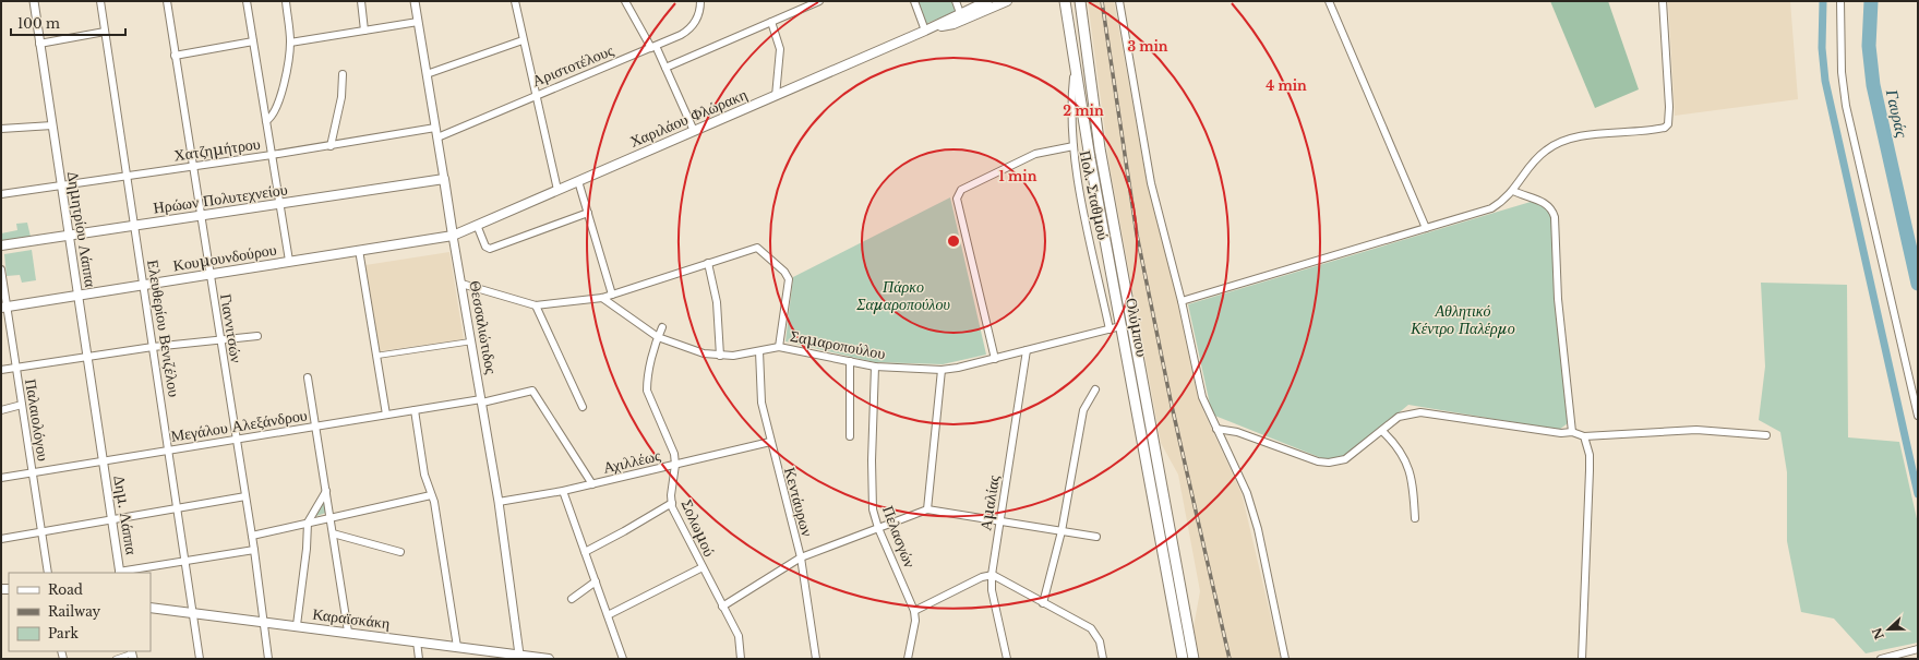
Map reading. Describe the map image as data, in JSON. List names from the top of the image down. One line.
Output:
{"streets":{"main road":["Χαριλάου Φλώρακη","Ηρώων Πολυτεχνείου","Κουμουνδούρου","Θεσσαλιώτιδος","Ολύμπου","Καραϊσκάκη"],"street":["Αριστοτέλους","Χατζημήτρου","Πολ. Σταθμού","Δημητρίου Λάππα","Ελευθερίου Βενιζέλου","Γιαννιτσών","Σαμαροπούλου","Παλαιολόγου","Μεγάλου Αλεξάνδρου","Αχιλλέως","Κεντάυρων","Αμαλίας","Δημ. Λάππα","Σολωμού","Πελασγών"]},"crossings":[["Αριστοτέλους","Θεσσαλιώτιδος"],["Χαριλάου Φλώρακη","Κουμουνδούρου"],["Χαριλάου Φλώρακη","Θεσσαλιώτιδος"],["Χατζημήτρου","Δημητρίου Λάππα"],["Χατζημήτρου","Θεσσαλιώτιδος"],["Χατζημήτρου","Ελευθερίου Βενιζέλου"],["Χατζημήτρου","Γιαννιτσών"],["Πολ. Σταθμού","Σαμαροπούλου"],["Ηρώων Πολυτεχνείου","Δημητρίου Λάππα"],["Ηρώων Πολυτεχνείου","Θεσσαλιώτιδος"],["Ηρώων Πολυτεχνείου","Ελευθερίου Βενιζέλου"],["Ηρώων Πολυτεχνείου","Γιαννιτσών"],["Δημητρίου Λάππα","Κουμουνδούρου"],["Δημητρίου Λάππα","Μεγάλου Αλεξάνδρου"],["Δημητρίου Λάππα","Δημ. Λάππα"],["Κουμουνδούρου","Θεσσαλιώτιδος"],["Κουμουνδούρου","Ελευθερίου Βενιζέλου"],["Κουμουνδούρου","Γιαννιτσών"],["Κουμουνδούρου","Παλαιολόγου"],["Θεσσαλιώτιδος","Μεγάλου Αλεξάνδρου"],["Θεσσαλιώτιδος","Αχιλλέως"],["Θεσσαλιώτιδος","Καραϊσκάκη"],["Ολύμπου","Σαμαροπούλου"],["Ελευθερίου Βενιζέλου","Μεγάλου Αλεξάνδρου"],["Ελευθερίου Βενιζέλου","Καραϊσκάκη"],["Γιαννιτσών","Μεγάλου Αλεξάνδρου"],["Γιαννιτσών","Καραϊσκάκη"],["Σαμαροπούλου","Κεντάυρων"],["Σαμαροπούλου","Αμαλίας"],["Σαμαροπούλου","Σολωμού"],["Σαμαροπούλου","Πελασγών"],["Παλαιολόγου","Μεγάλου Αλεξάνδρου"],["Μεγάλου Αλεξάνδρου","Αχιλλέως"],["Μεγάλου Αλεξάνδρου","Δημ. Λάππα"],["Αχιλλέως","Κεντάυρων"],["Αχιλλέως","Σολωμού"]],"water":["Γαυράς"],"parks":["Πάρκο Σαμαροπούλου","Αθλητικό Κέντρο Παλέρμο"],"legend":["Road","Railway","Park"],"scale_bar":"100 m","north":"left","rings":["3 min","4 min","2 min","1 min"]}
